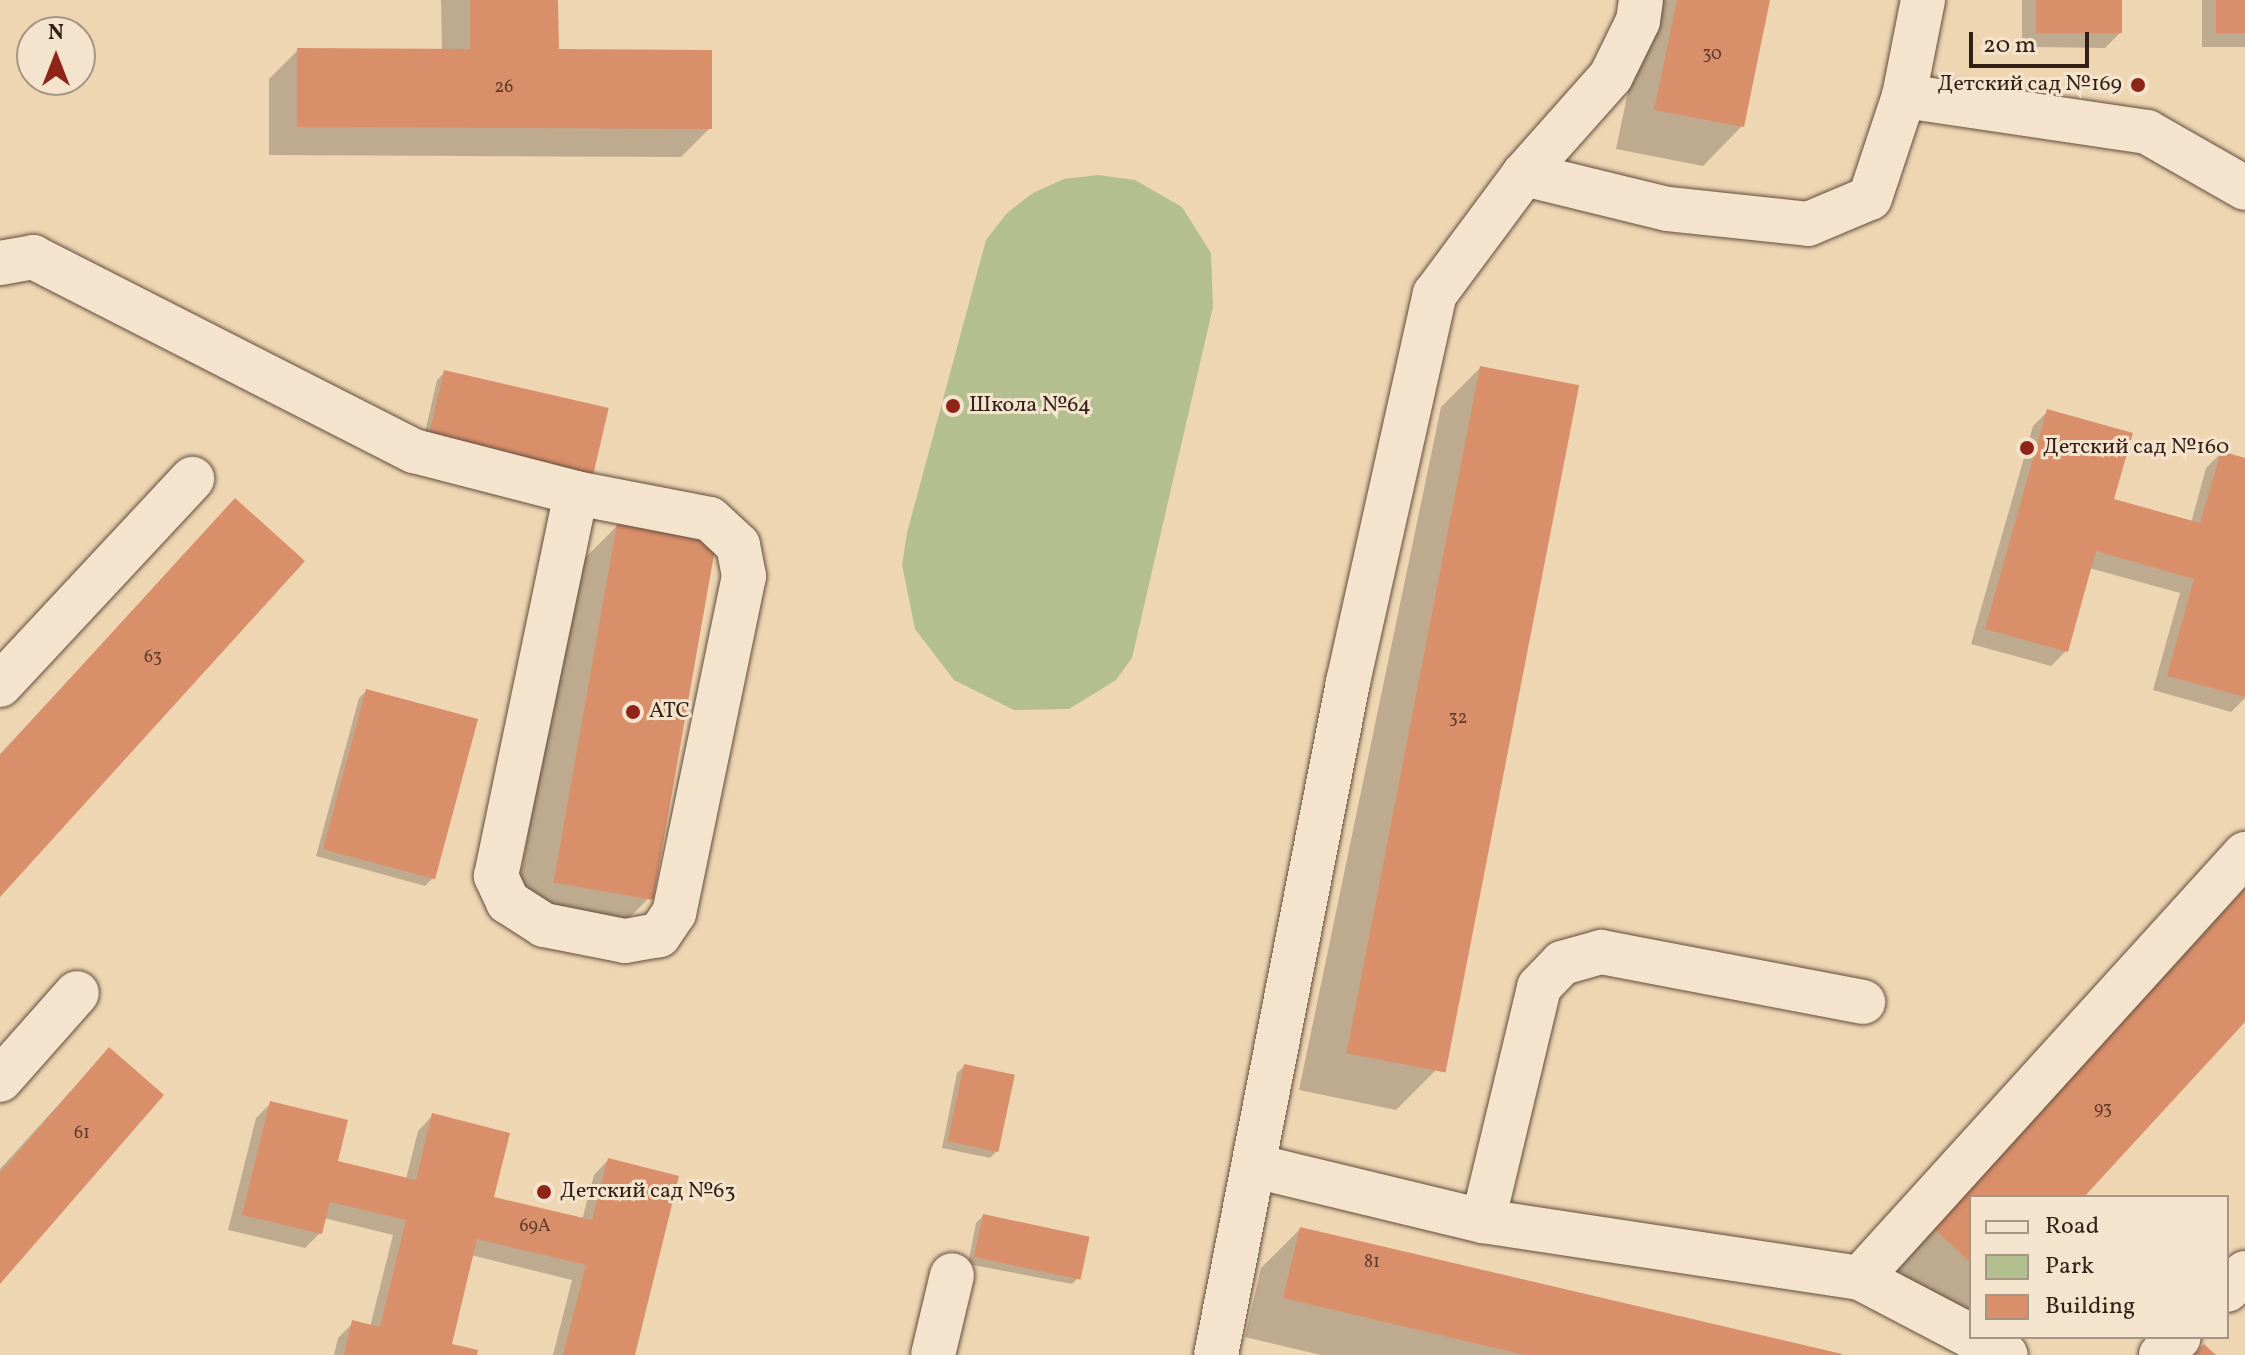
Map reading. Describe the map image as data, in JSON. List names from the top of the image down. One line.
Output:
{"places":["Детский сад №169","Школа №64","Детский сад №160","АТС","Детский сад №63"],"house_numbers":["30","26","63","32","93","61","69А","81"],"legend":["Road","Park","Building"],"scale_bar":"20 m","north":"top"}
